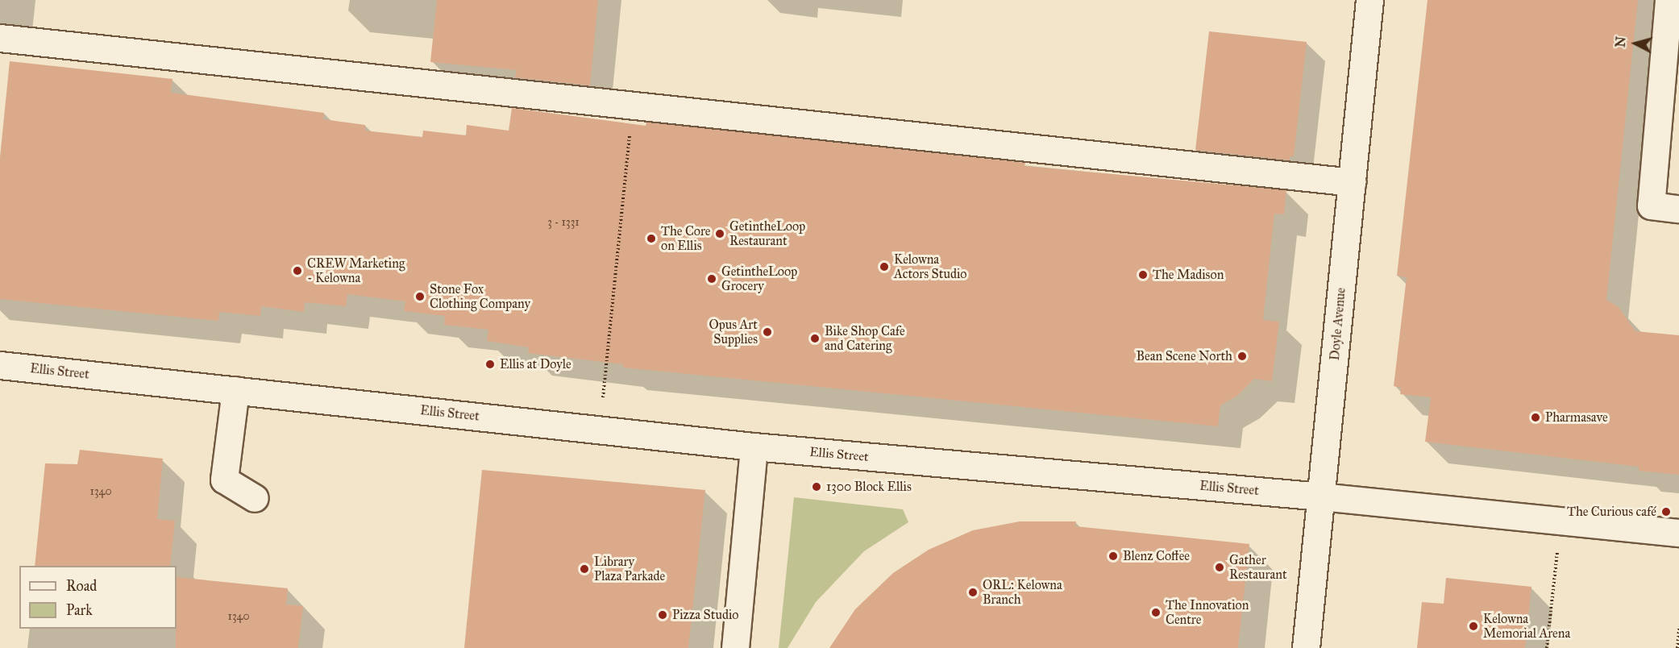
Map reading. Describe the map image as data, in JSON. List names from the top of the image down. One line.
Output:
{"streets":{"street":["Doyle Avenue","Ellis Street"]},"crossings":[["Doyle Avenue","Ellis Street"]],"places":["GetintheLoop Restaurant","The Core on Ellis","Kelowna Actors Studio","CREW Marketing - Kelowna","The Madison","GetintheLoop Grocery","Stone Fox Clothing Company","Opus Art Supplies","Bike Shop Cafe and Catering","Bean Scene North","Ellis at Doyle","Pharmasave","1300 Block Ellis","The Curious café","Blenz Coffee","Gather Restaurant","Library Plaza Parkade","ORL: Kelowna Branch","The Innovation Centre","Pizza Studio","Kelowna Memorial Arena"],"house_numbers":["3 - 1331","1340","1340"],"legend":["Road","Park"],"north":"left"}
